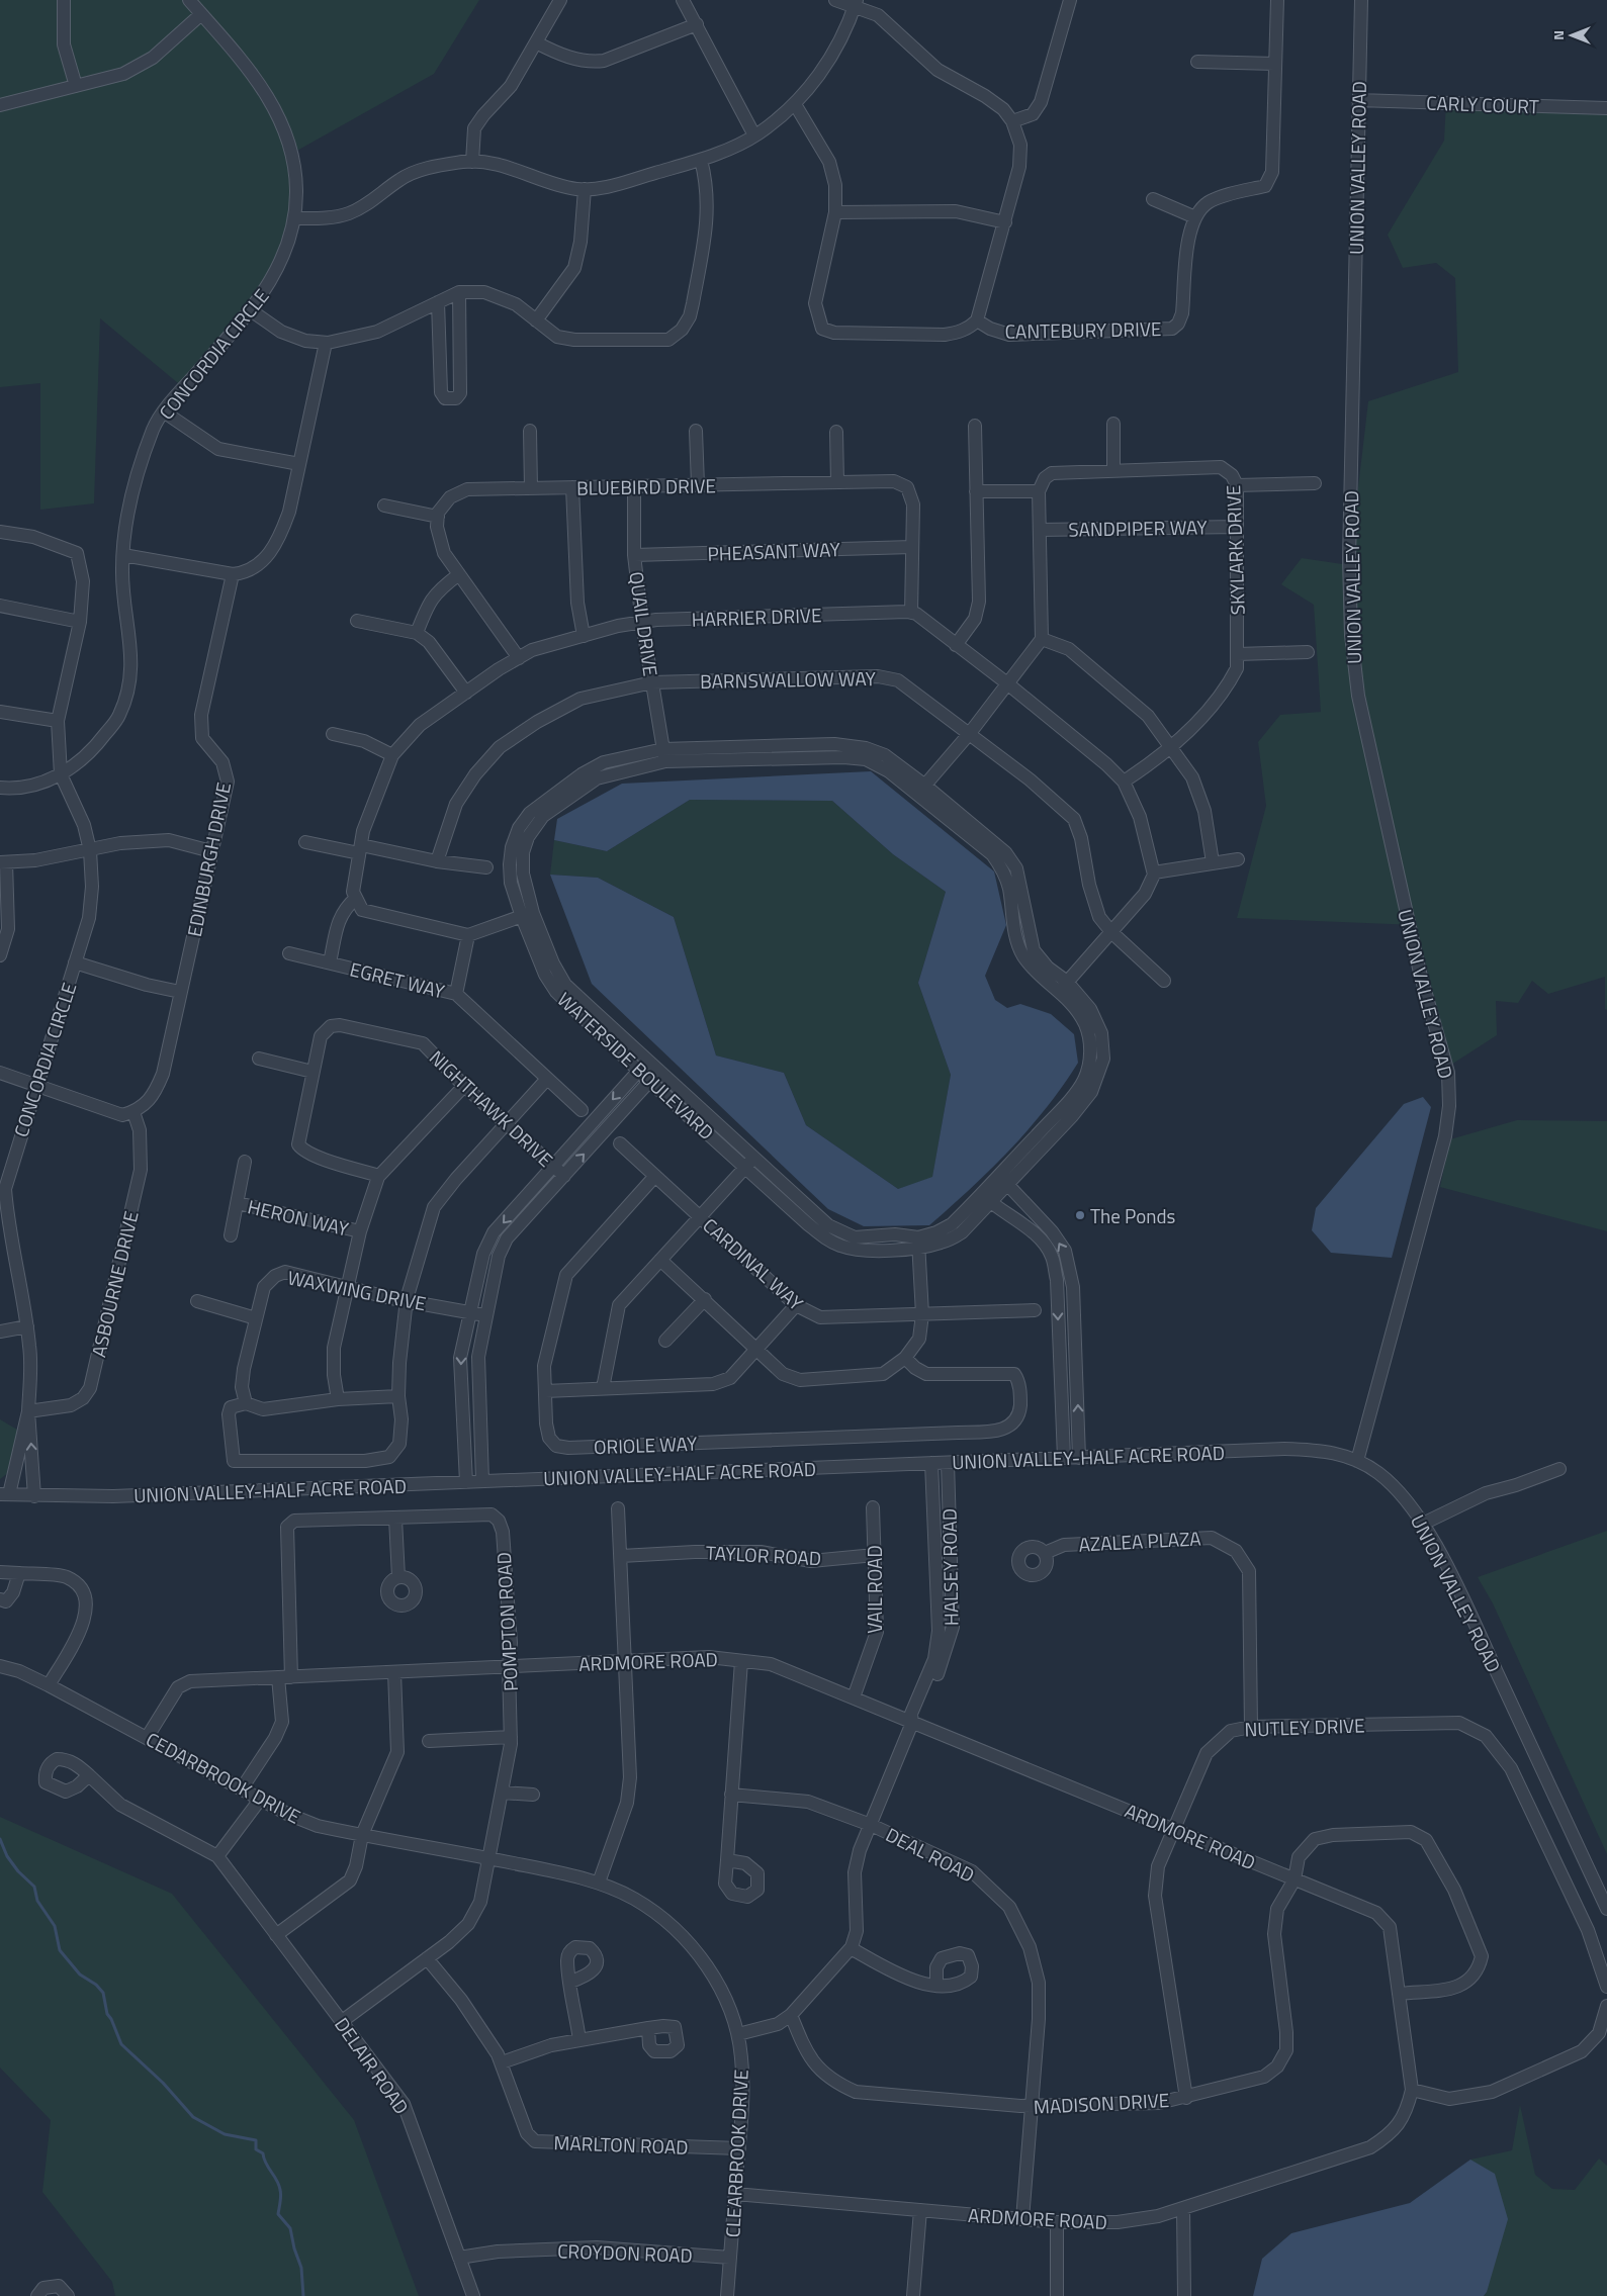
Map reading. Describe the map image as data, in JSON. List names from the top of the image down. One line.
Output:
{"streets":{"street":["CARLY COURT","UNION VALLEY ROAD","CANTEBURY DRIVE","CONCORDIA CIRCLE","BLUEBIRD DRIVE","SANDPIPER WAY","SKYLARK DRIVE","PHEASANT WAY","HARRIER DRIVE","QUAIL DRIVE","BARNSWALLOW WAY","EDINBURGH DRIVE","EGRET WAY","WATERSIDE BOULEVARD","NIGHTHAWK DRIVE","HERON WAY","CARDINAL WAY","ASBOURNE DRIVE","WAXWING DRIVE","ORIOLE WAY","UNION VALLEY-HALF ACRE ROAD","AZALEA PLAZA","TAYLOR ROAD","HALSEY ROAD","VAIL ROAD","POMPTON ROAD","ARDMORE ROAD","NUTLEY DRIVE","CEDARBROOK DRIVE","DEAL ROAD","DELAIR ROAD","MADISON DRIVE","MARLTON ROAD","CLEARBROOK DRIVE","CROYDON ROAD"]},"crossings":[["CARLY COURT","UNION VALLEY ROAD"],["UNION VALLEY ROAD","UNION VALLEY-HALF ACRE ROAD"],["CONCORDIA CIRCLE","ASBOURNE DRIVE"],["CONCORDIA CIRCLE","UNION VALLEY-HALF ACRE ROAD"],["BLUEBIRD DRIVE","PHEASANT WAY"],["BLUEBIRD DRIVE","HARRIER DRIVE"],["BLUEBIRD DRIVE","QUAIL DRIVE"],["SANDPIPER WAY","SKYLARK DRIVE"],["PHEASANT WAY","QUAIL DRIVE"],["HARRIER DRIVE","QUAIL DRIVE"],["QUAIL DRIVE","BARNSWALLOW WAY"],["QUAIL DRIVE","WATERSIDE BOULEVARD"],["EDINBURGH DRIVE","ASBOURNE DRIVE"],["CARDINAL WAY","ORIOLE WAY"],["UNION VALLEY-HALF ACRE ROAD","HALSEY ROAD"],["AZALEA PLAZA","NUTLEY DRIVE"],["TAYLOR ROAD","VAIL ROAD"],["HALSEY ROAD","ARDMORE ROAD"],["HALSEY ROAD","DEAL ROAD"],["HALSEY ROAD","MADISON DRIVE"],["HALSEY ROAD","CLEARBROOK DRIVE"],["VAIL ROAD","ARDMORE ROAD"],["POMPTON ROAD","ARDMORE ROAD"],["POMPTON ROAD","CEDARBROOK DRIVE"],["POMPTON ROAD","DELAIR ROAD"],["POMPTON ROAD","MARLTON ROAD"],["POMPTON ROAD","CLEARBROOK DRIVE"],["ARDMORE ROAD","NUTLEY DRIVE"],["ARDMORE ROAD","CEDARBROOK DRIVE"],["ARDMORE ROAD","DEAL ROAD"],["ARDMORE ROAD","MADISON DRIVE"],["ARDMORE ROAD","CLEARBROOK DRIVE"],["NUTLEY DRIVE","MADISON DRIVE"],["CEDARBROOK DRIVE","CLEARBROOK DRIVE"],["DEAL ROAD","MADISON DRIVE"],["DELAIR ROAD","CROYDON ROAD"],["MARLTON ROAD","CLEARBROOK DRIVE"],["CLEARBROOK DRIVE","CROYDON ROAD"]],"places":["The Ponds"],"north":"left"}
